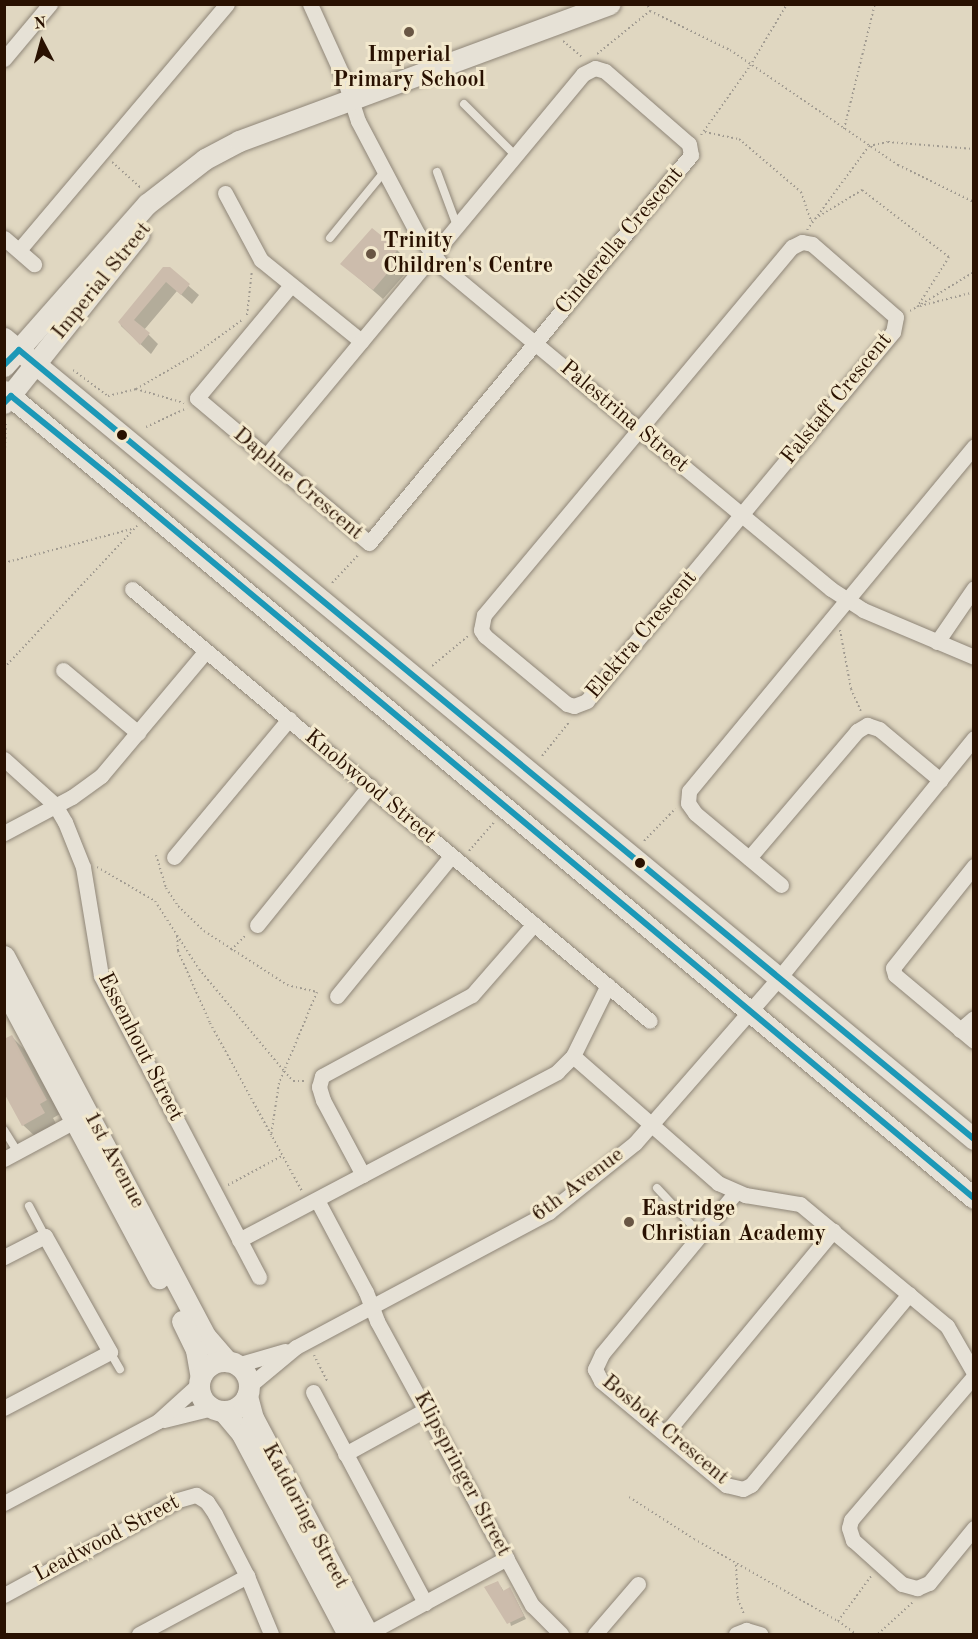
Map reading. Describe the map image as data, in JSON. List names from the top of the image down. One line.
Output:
{"streets":{"street":["Cinderella Crescent","Imperial Street","Falstaff Crescent","Palestrina Street","Daphne Crescent","Elektra Crescent","Knobwood Street","Essenhout Street","1st Avenue","6th Avenue","Bosbok Crescent","Klipspringer Street","Katdoring Street","Leadwood Street"]},"crossings":[["Cinderella Crescent","Palestrina Street"],["Cinderella Crescent","Daphne Crescent"],["Imperial Street","Palestrina Street"],["Falstaff Crescent","Palestrina Street"],["Falstaff Crescent","Elektra Crescent"],["Palestrina Street","Daphne Crescent"],["Palestrina Street","Elektra Crescent"],["1st Avenue","6th Avenue"],["1st Avenue","Katdoring Street"],["6th Avenue","Klipspringer Street"],["6th Avenue","Katdoring Street"]],"places":["Imperial Primary School","Trinity Children's Centre","Eastridge Christian Academy"],"north":"top"}
